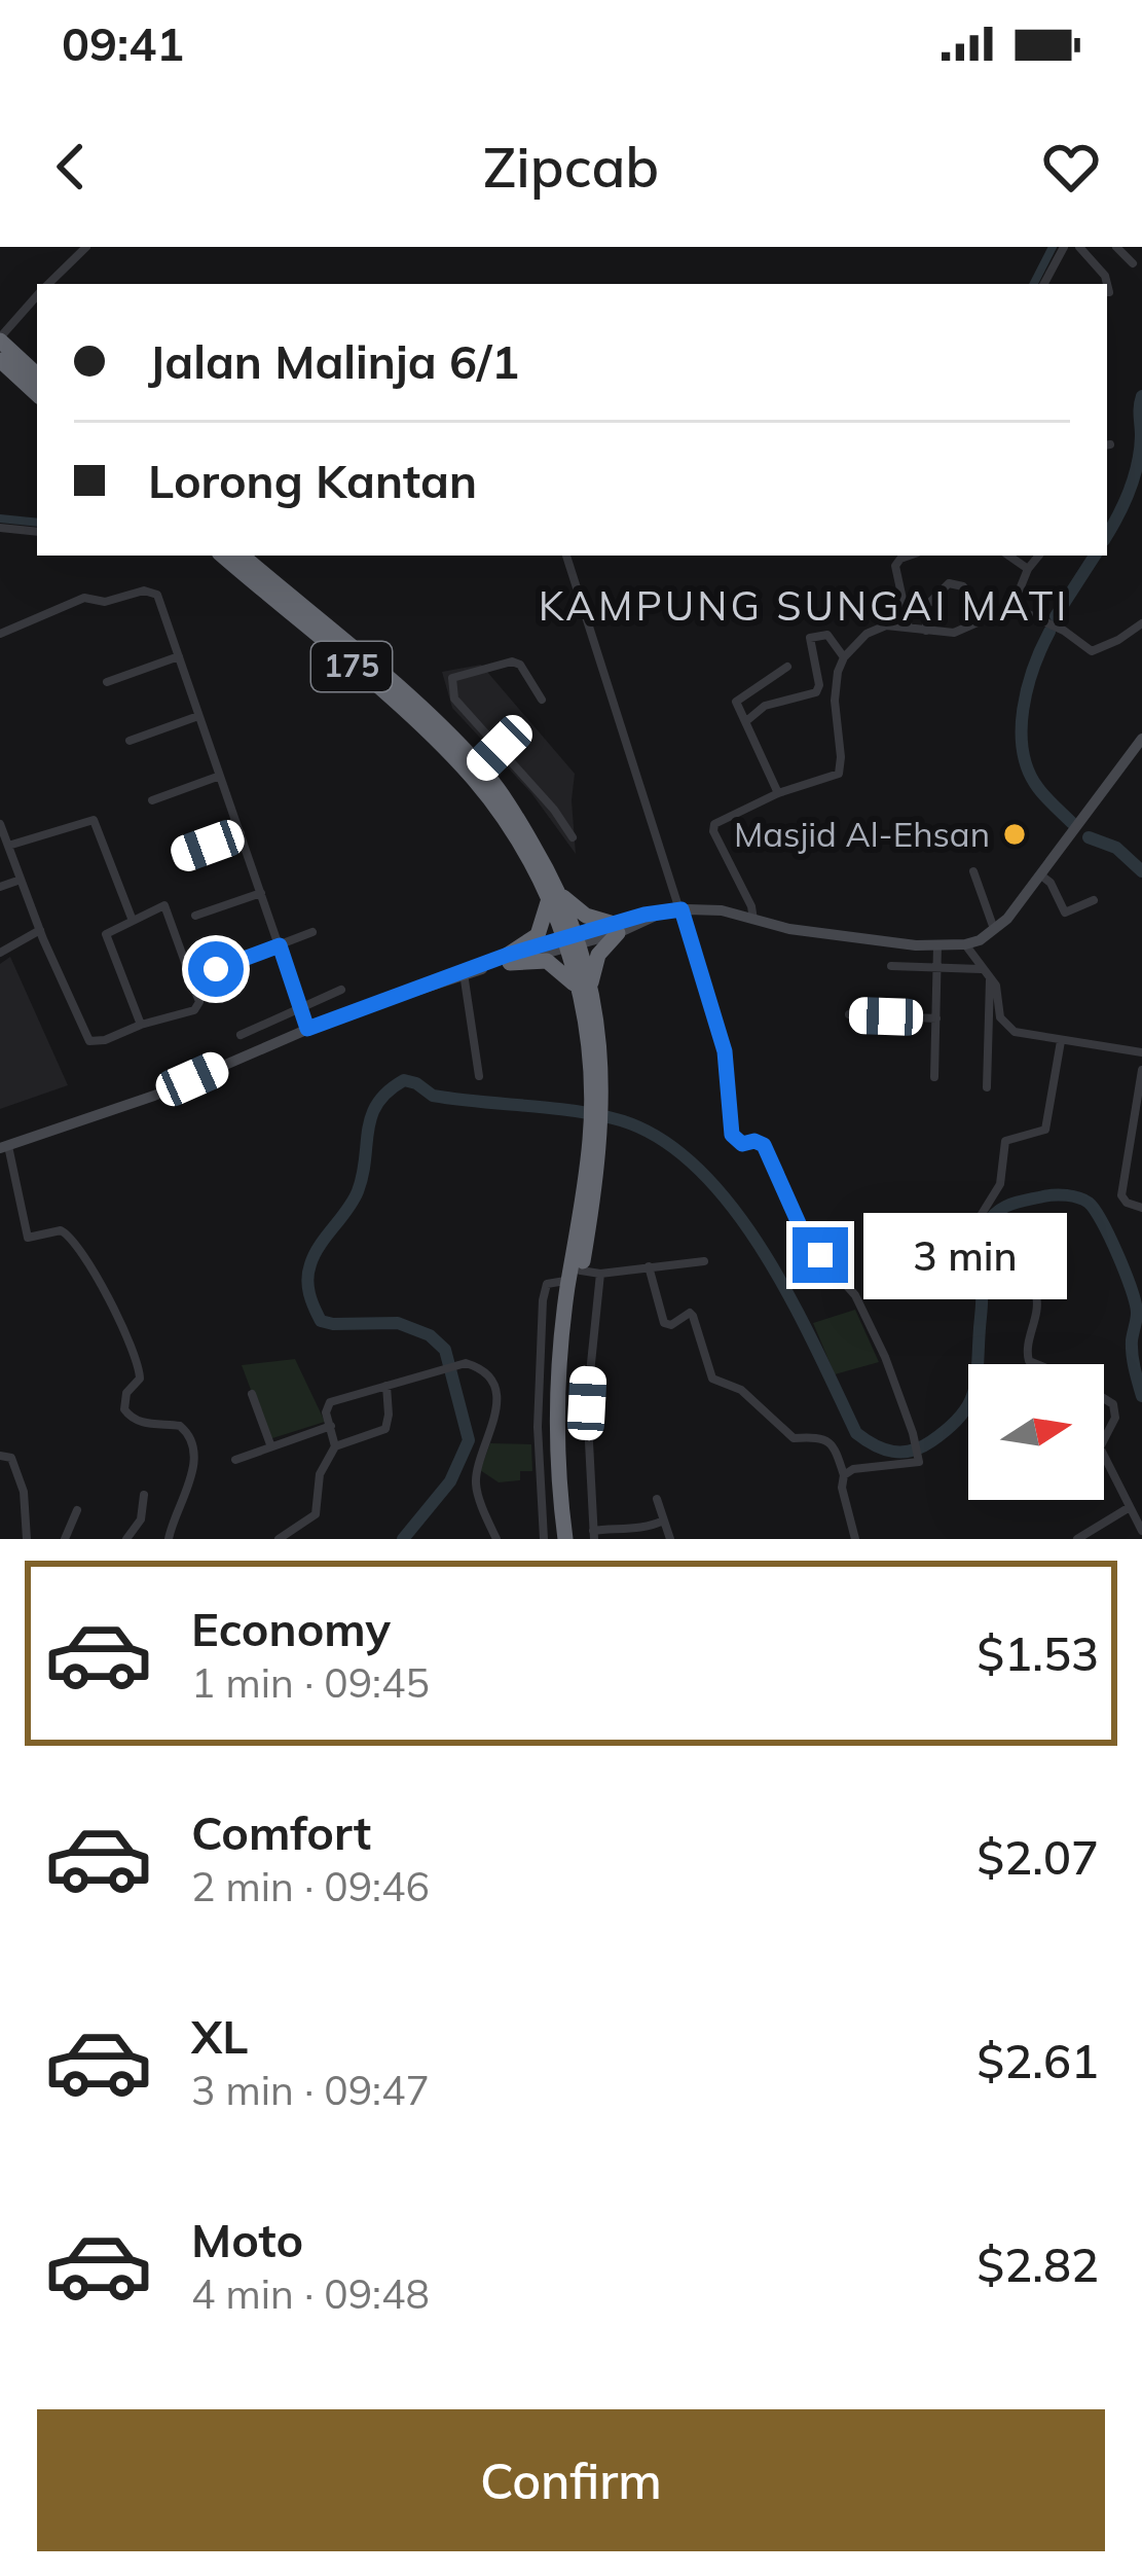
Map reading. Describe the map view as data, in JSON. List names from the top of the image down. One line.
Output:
{"streets":{"highway":["175"]},"districts":["KAMPUNG SUNGAI MATI"],"places":["Masjid Al-Ehsan"],"north":"right","page":{"status":"09:41","header":"Zipcab","banner":["Jalan Malinja 6/1","Lorong Kantan"],"bubble":"3 min","list":[{"name":"Economy","note":"1 min · 09:45","value":"$1.53"},{"name":"Comfort","note":"2 min · 09:46","value":"$2.07"},{"name":"XL","note":"3 min · 09:47","value":"$2.61"},{"name":"Moto","note":"4 min · 09:48","value":"$2.82"}],"buttons":"Confirm"}}
